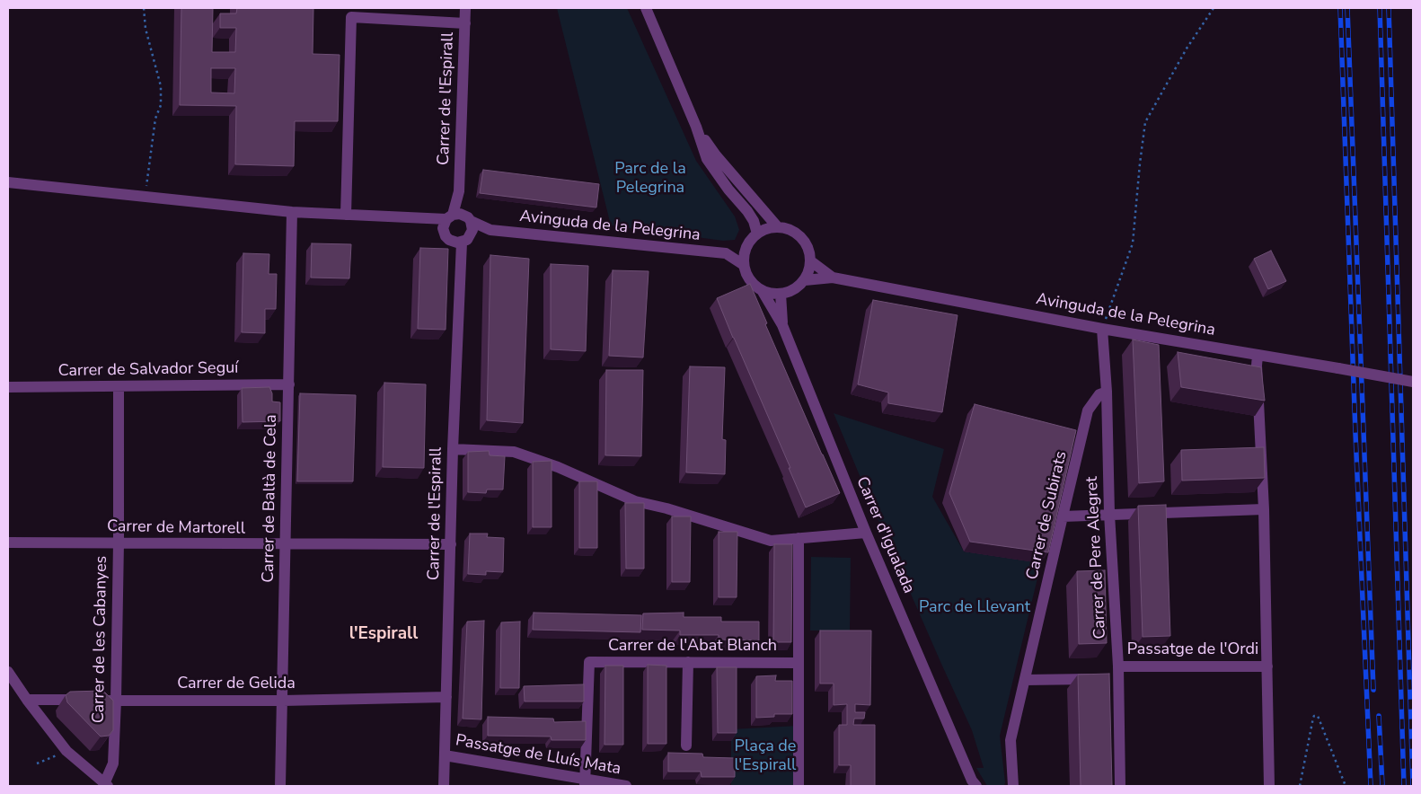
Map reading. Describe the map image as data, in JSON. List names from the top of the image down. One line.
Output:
{"streets":{"street":["Carrer de l'Espirall","Avinguda de la Pelegrina","Carrer de Salvador Seguí","Carrer de Baltà de Cela","Carrer de Subirats","Carrer de Martorell","Carrer d'Igualada","Carrer de Pere Alegret","Carrer de les Cabanyes","Carrer de l'Abat Blanch","Passatge de l'Ordi","Carrer de Gelida","Passatge de Lluís Mata"]},"crossings":[["Carrer de l'Espirall","Avinguda de la Pelegrina"],["Carrer de l'Espirall","Carrer de Martorell"],["Carrer de l'Espirall","Carrer de Gelida"],["Carrer de l'Espirall","Passatge de Lluís Mata"],["Avinguda de la Pelegrina","Carrer de Baltà de Cela"],["Avinguda de la Pelegrina","Carrer d'Igualada"],["Avinguda de la Pelegrina","Carrer de Pere Alegret"],["Carrer de Salvador Seguí","Carrer de Baltà de Cela"],["Carrer de Salvador Seguí","Carrer de les Cabanyes"],["Carrer de Baltà de Cela","Carrer de Martorell"],["Carrer de Baltà de Cela","Carrer de Gelida"],["Carrer de Subirats","Carrer de Pere Alegret"],["Carrer de Martorell","Carrer de les Cabanyes"],["Carrer de Pere Alegret","Passatge de l'Ordi"],["Carrer de les Cabanyes","Carrer de Gelida"],["Carrer de l'Abat Blanch","Passatge de Lluís Mata"]],"districts":["l'Espirall"],"parks":["Parc de la Pelegrina","Parc de Llevant","Plaça de l'Espirall"]}
